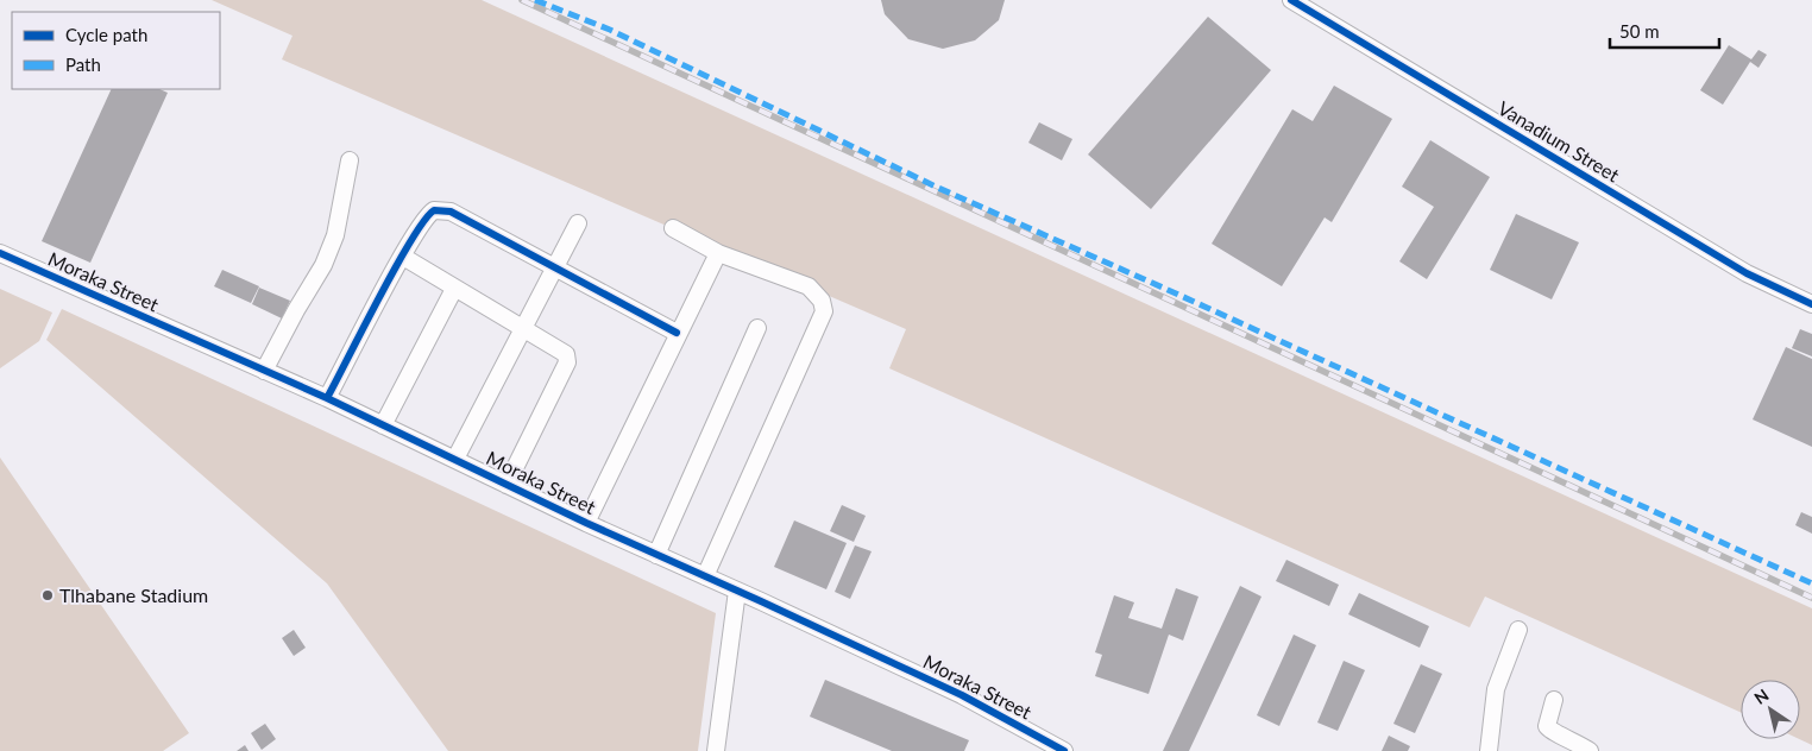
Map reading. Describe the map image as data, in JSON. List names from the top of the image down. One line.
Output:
{"streets":{"street":["Vanadium Street","Moraka Street"]},"places":["Tlhabane Stadium"],"legend":["Cycle path","Path"],"scale_bar":"50 m","north":"top left"}
